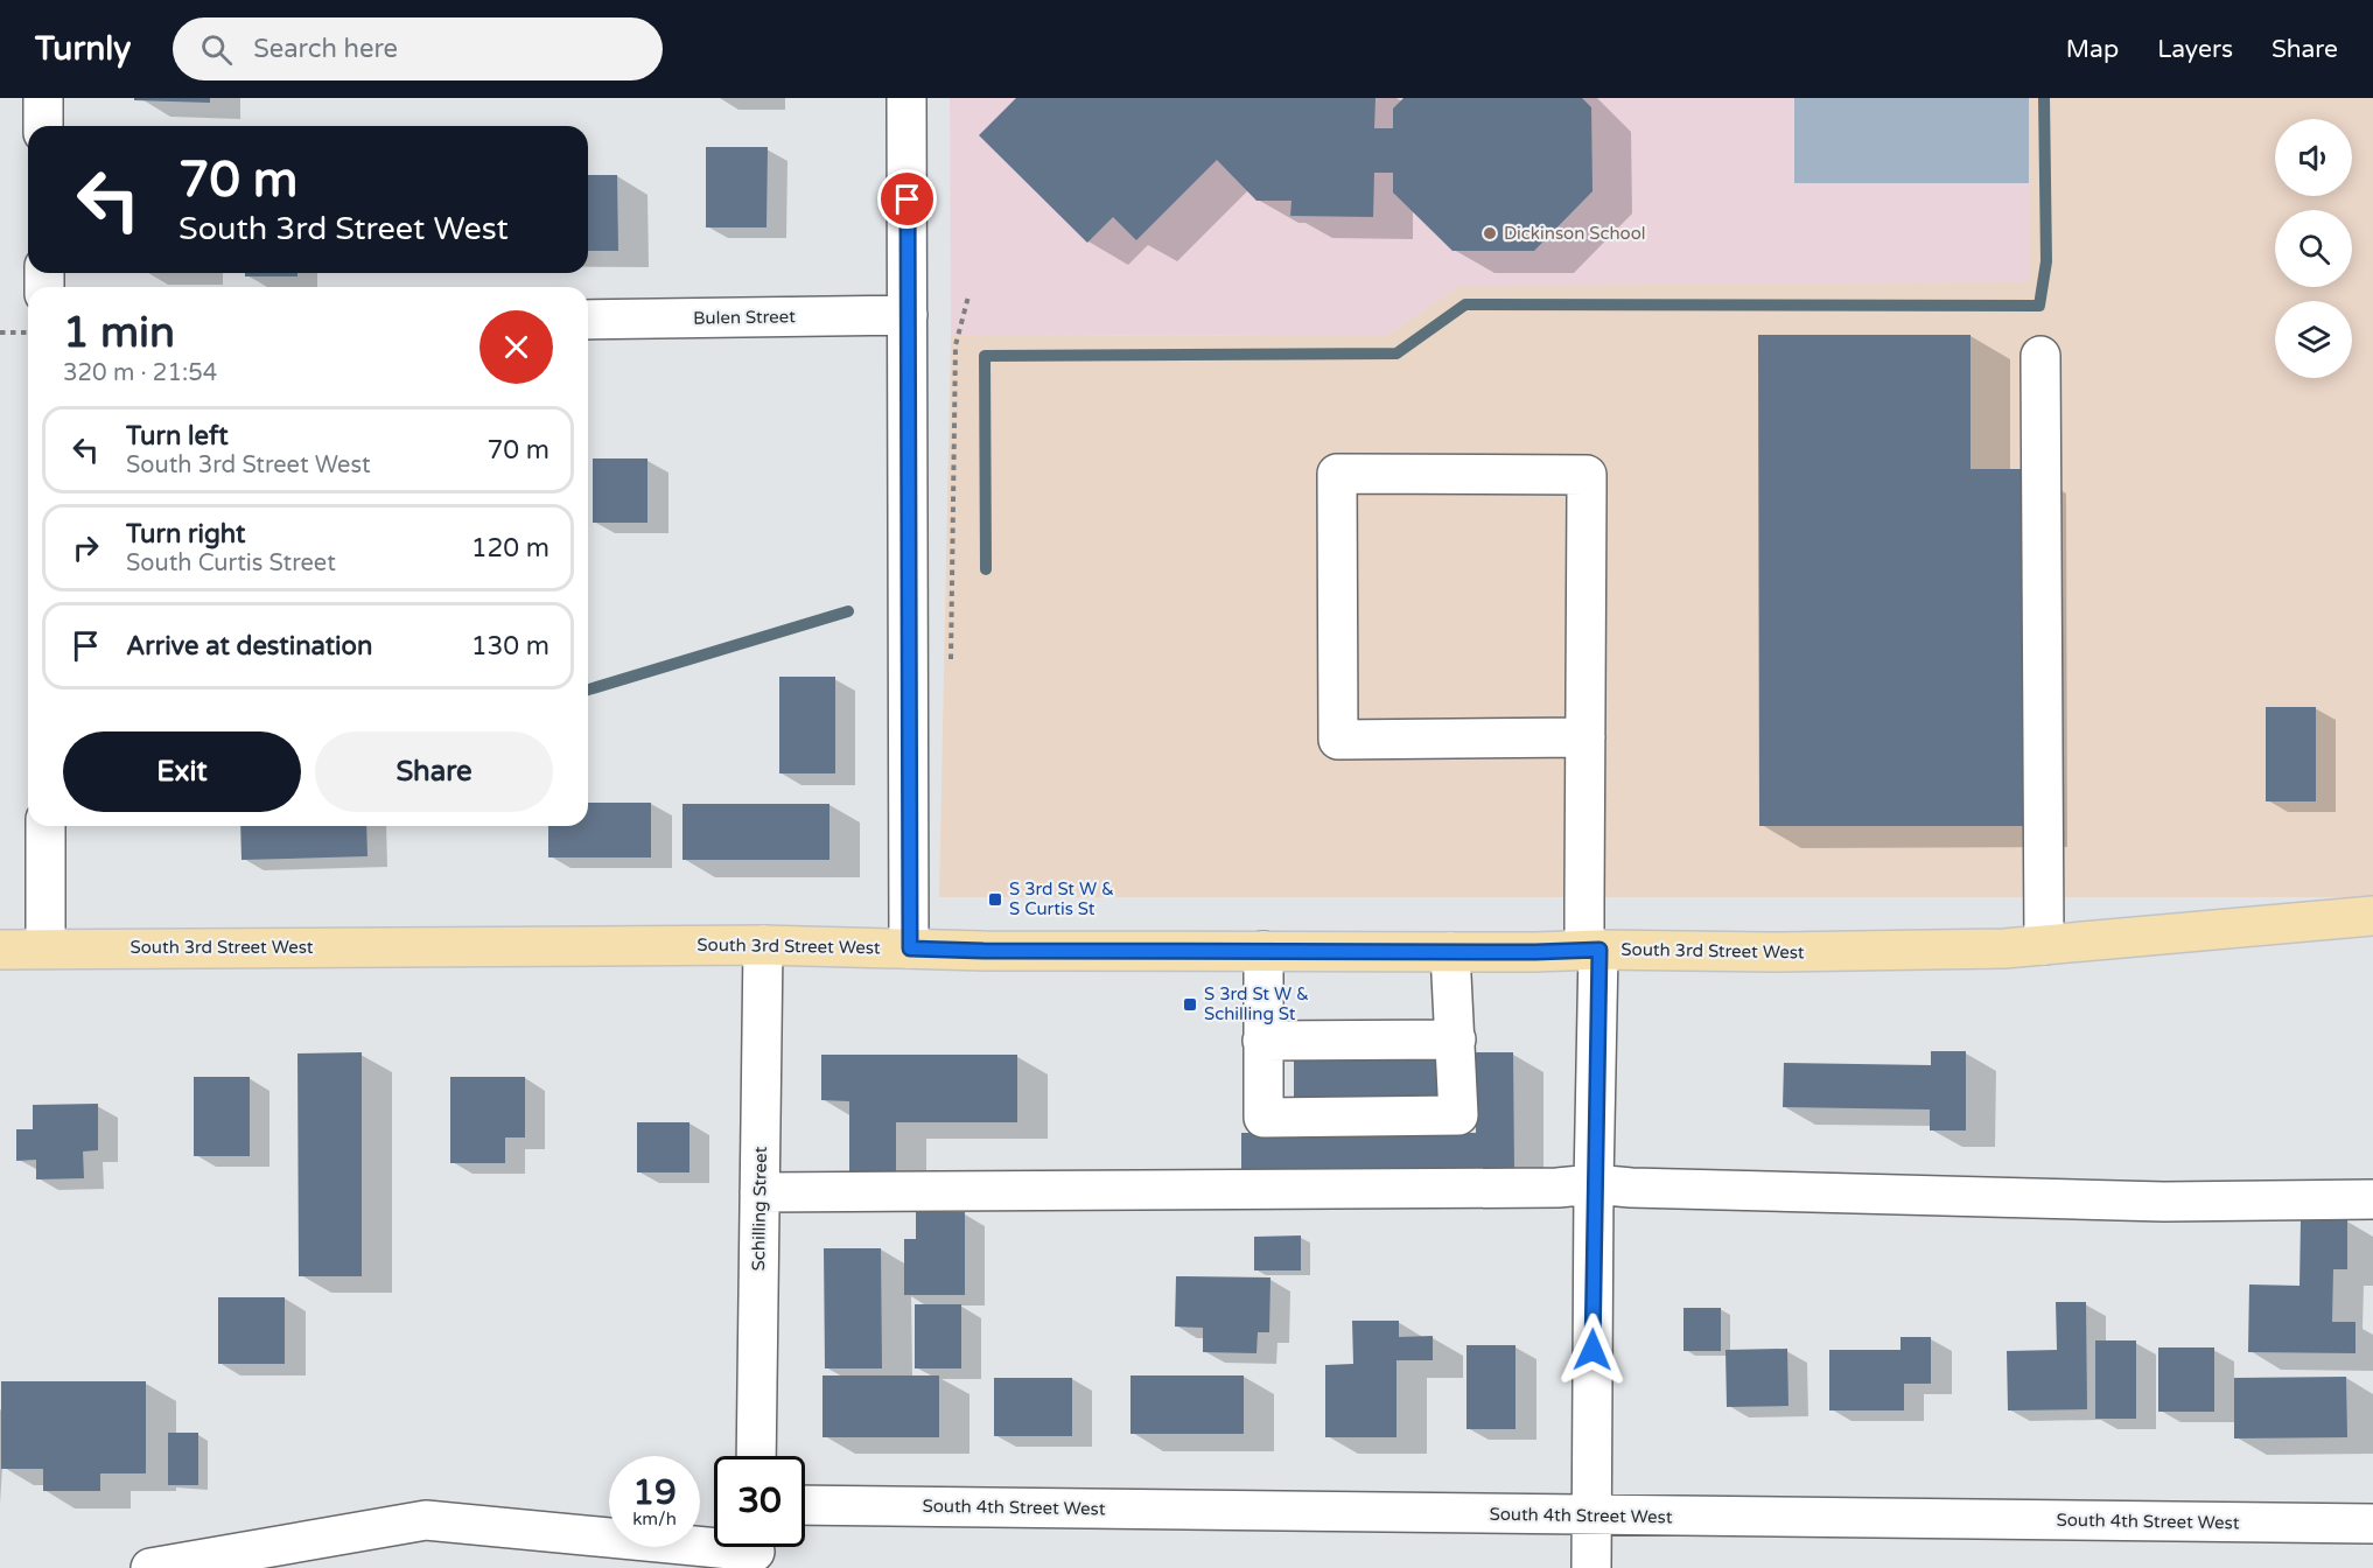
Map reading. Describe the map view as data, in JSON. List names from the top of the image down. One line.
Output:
{"streets":{"main road":["South 3rd Street West"],"street":["Bulen Street","Schilling Street","South 4th Street West"]},"crossings":[["South 3rd Street West","Schilling Street"]],"places":{"other":["Dickinson School"],"transit":["S 3rd St W & S Curtis St","S 3rd St W & Schilling St"]},"page":{"header":"Turnly","search":"Search here","nav":["Map","Layers","Share"],"turn":["70 m","South 3rd Street West"],"heading":["1 min","320 m · 21:54"],"list":[{"name":"Turn left","note":"South 3rd Street West","value":"70 m"},{"name":"Turn right","note":"South Curtis Street","value":"120 m"},{"name":"Arrive at destination","value":"130 m"}],"buttons":["Exit","Share"],"speed":"19 km/h","limit":"30"}}
